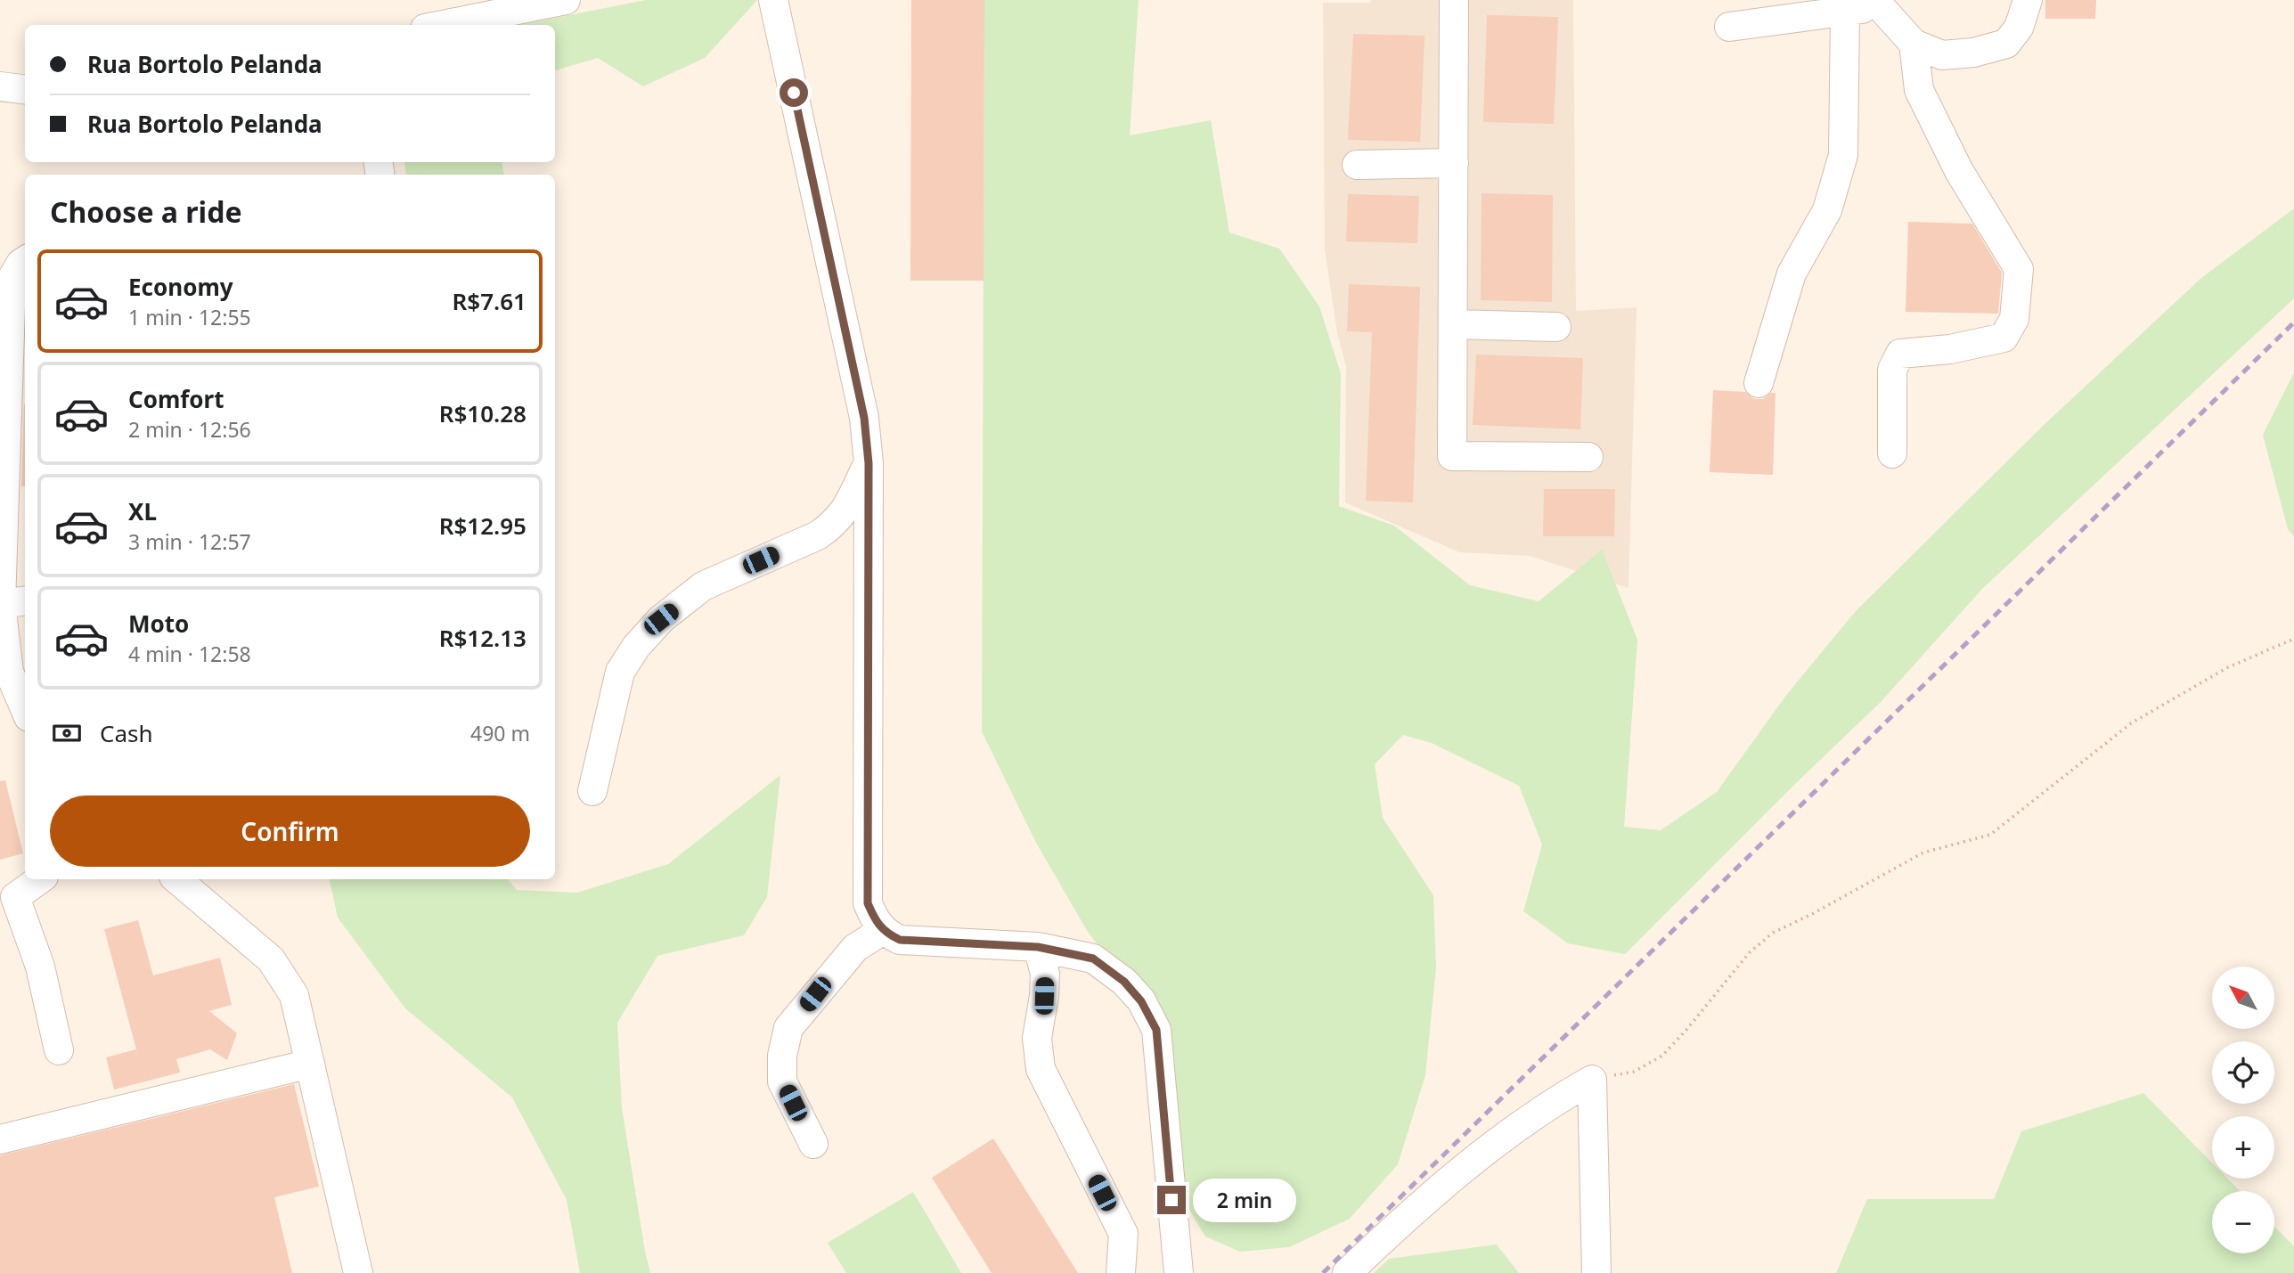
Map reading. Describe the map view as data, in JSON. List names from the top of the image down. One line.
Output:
{"north":"top left","page":{"banner":["Rua Bortolo Pelanda","Rua Bortolo Pelanda"],"heading":"Choose a ride","list":[{"name":"Economy","note":"1 min · 12:55","value":"R$7.61"},{"name":"Comfort","note":"2 min · 12:56","value":"R$10.28"},{"name":"XL","note":"3 min · 12:57","value":"R$12.95"},{"name":"Moto","note":"4 min · 12:58","value":"R$12.13"}],"pay":["Cash","490 m"],"buttons":"Confirm","map_buttons":["+","−"],"bubble":"2 min"}}
